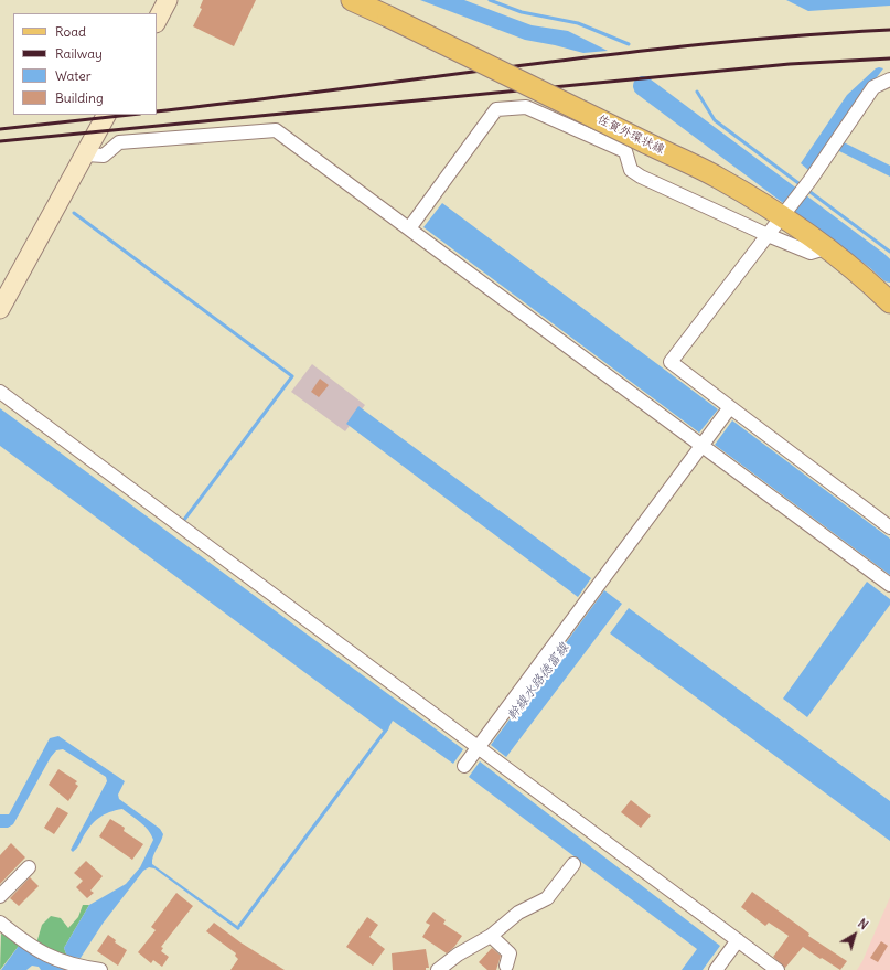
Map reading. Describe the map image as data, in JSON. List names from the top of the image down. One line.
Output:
{"streets":{"main road":["佐賀外環状線"]},"water":["幹線水路徳富線"],"legend":["Road","Railway","Water","Building"],"north":"top right"}
